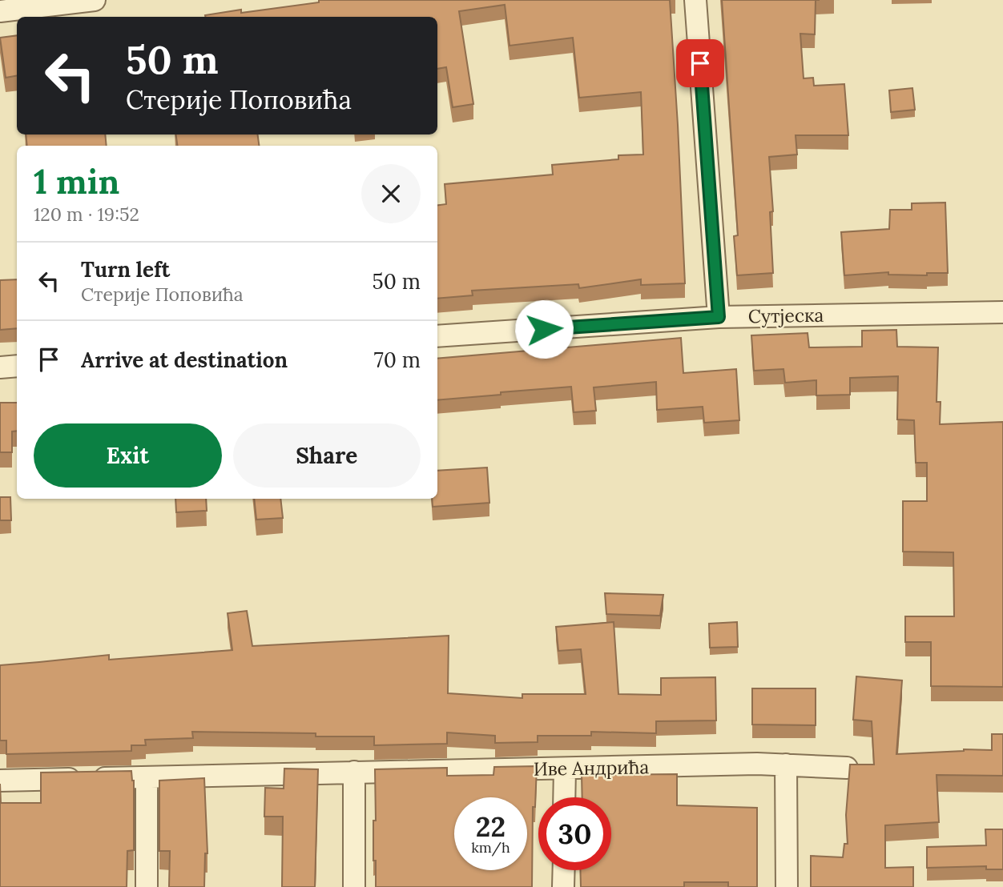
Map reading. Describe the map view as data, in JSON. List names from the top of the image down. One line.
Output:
{"streets":{"street":["Сутјеска","Иве Андрића"]},"page":{"turn":["50 m","Стерије Поповића"],"heading":["1 min","120 m · 19:52"],"list":[{"name":"Turn left","note":"Стерије Поповића","value":"50 m"},{"name":"Arrive at destination","value":"70 m"}],"buttons":["Exit","Share"],"speed":"22 km/h","limit":"30"}}
